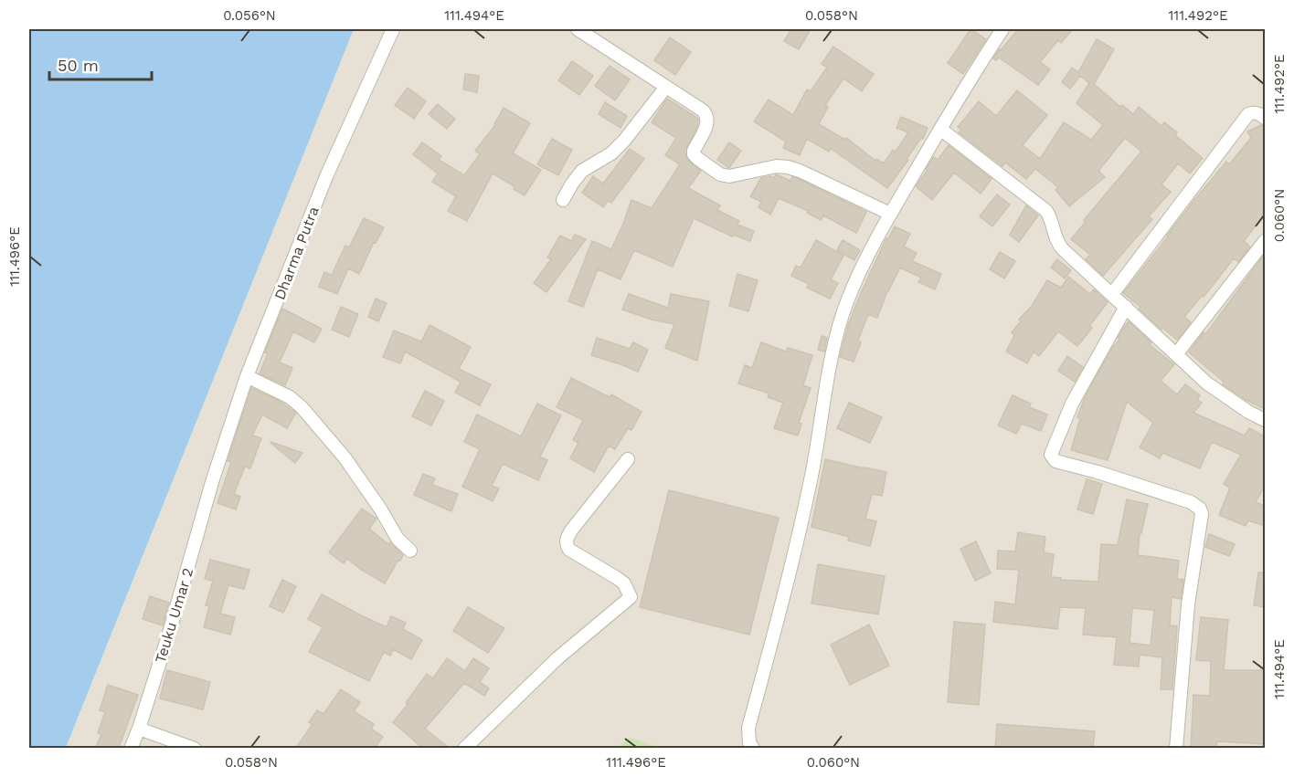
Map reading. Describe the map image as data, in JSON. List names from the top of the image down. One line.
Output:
{"streets":{"street":["Dharma Putra","Teuku Umar 2"]},"crossings":[["Dharma Putra","Teuku Umar 2"]],"scale_bar":"50 m","coordinates":["0.056°N","111.494°E","0.058°N","111.492°E","0.060°N","111.496°E"]}
